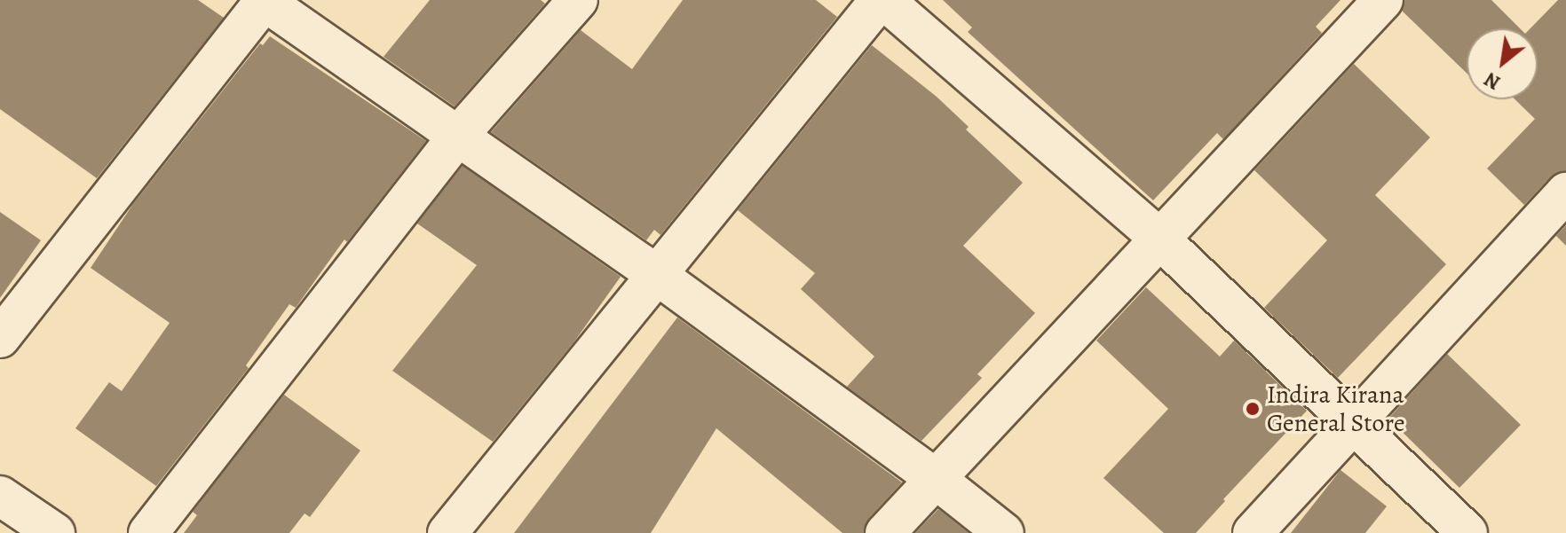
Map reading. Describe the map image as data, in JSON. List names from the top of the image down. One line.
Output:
{"places":["Indira Kirana General Store"],"north":"bottom left"}
